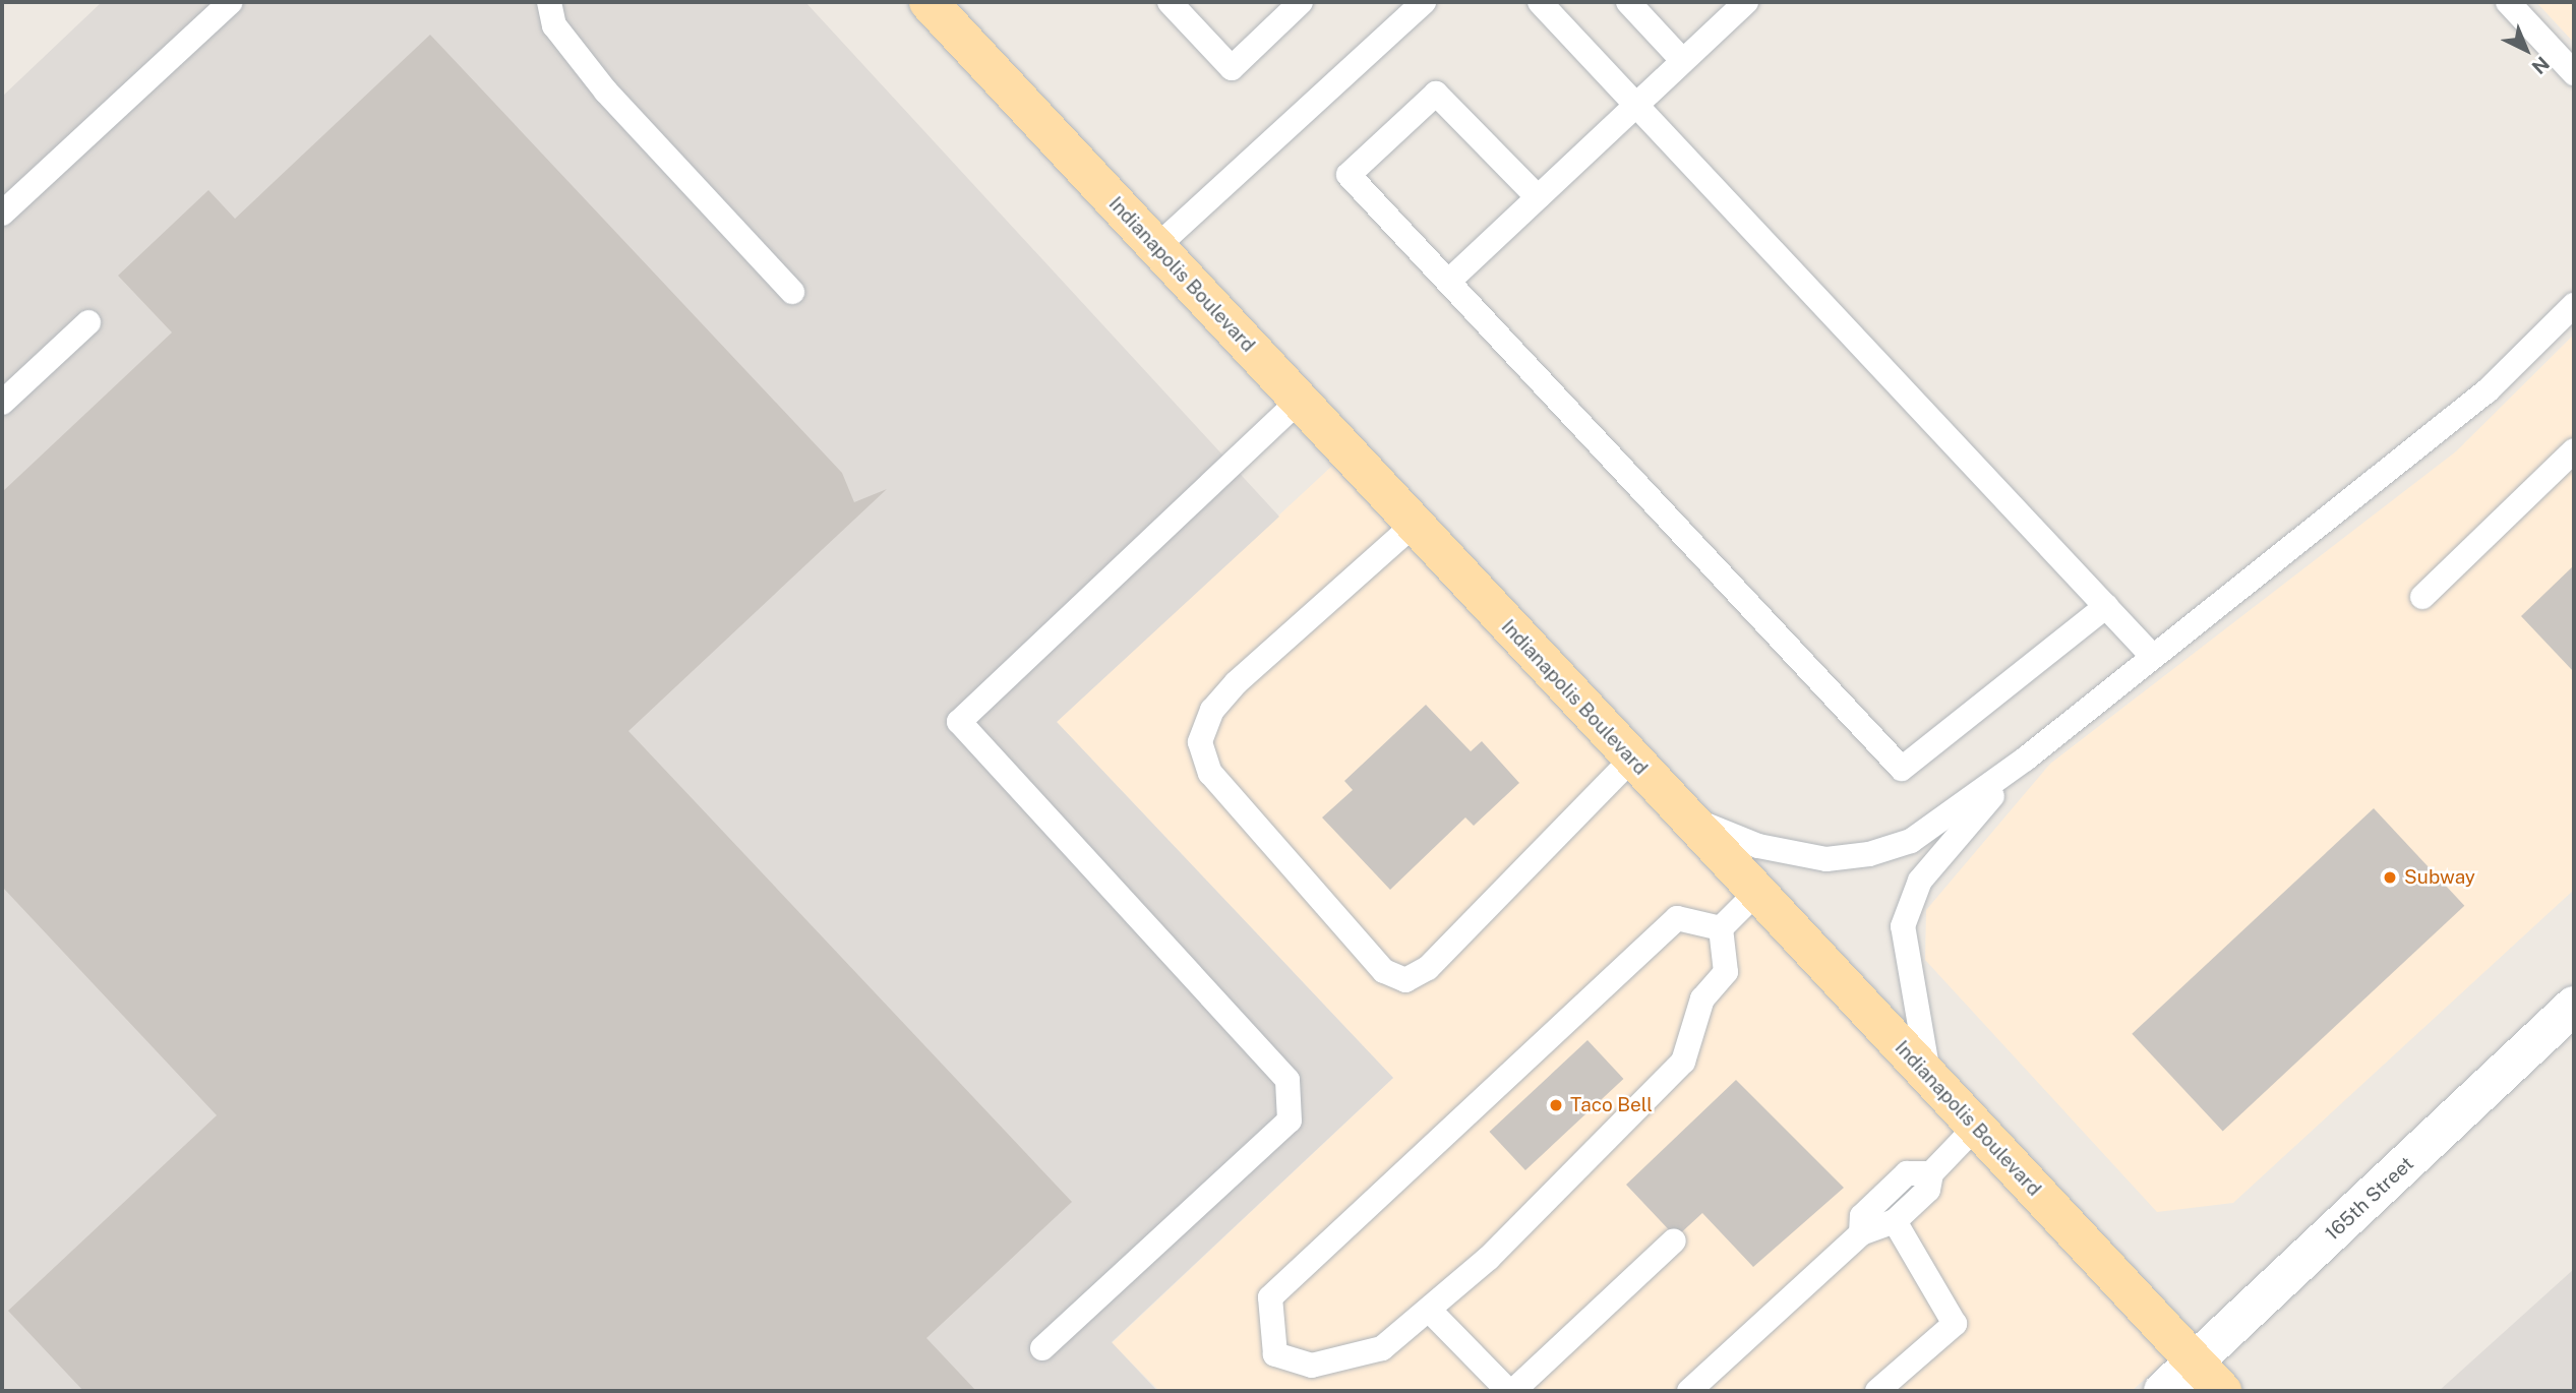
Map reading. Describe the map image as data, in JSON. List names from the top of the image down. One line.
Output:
{"streets":{"main road":["Indianapolis Boulevard","165th Street"]},"crossings":[["Indianapolis Boulevard","165th Street"]],"places":["Subway","Taco Bell"],"north":"bottom right"}
